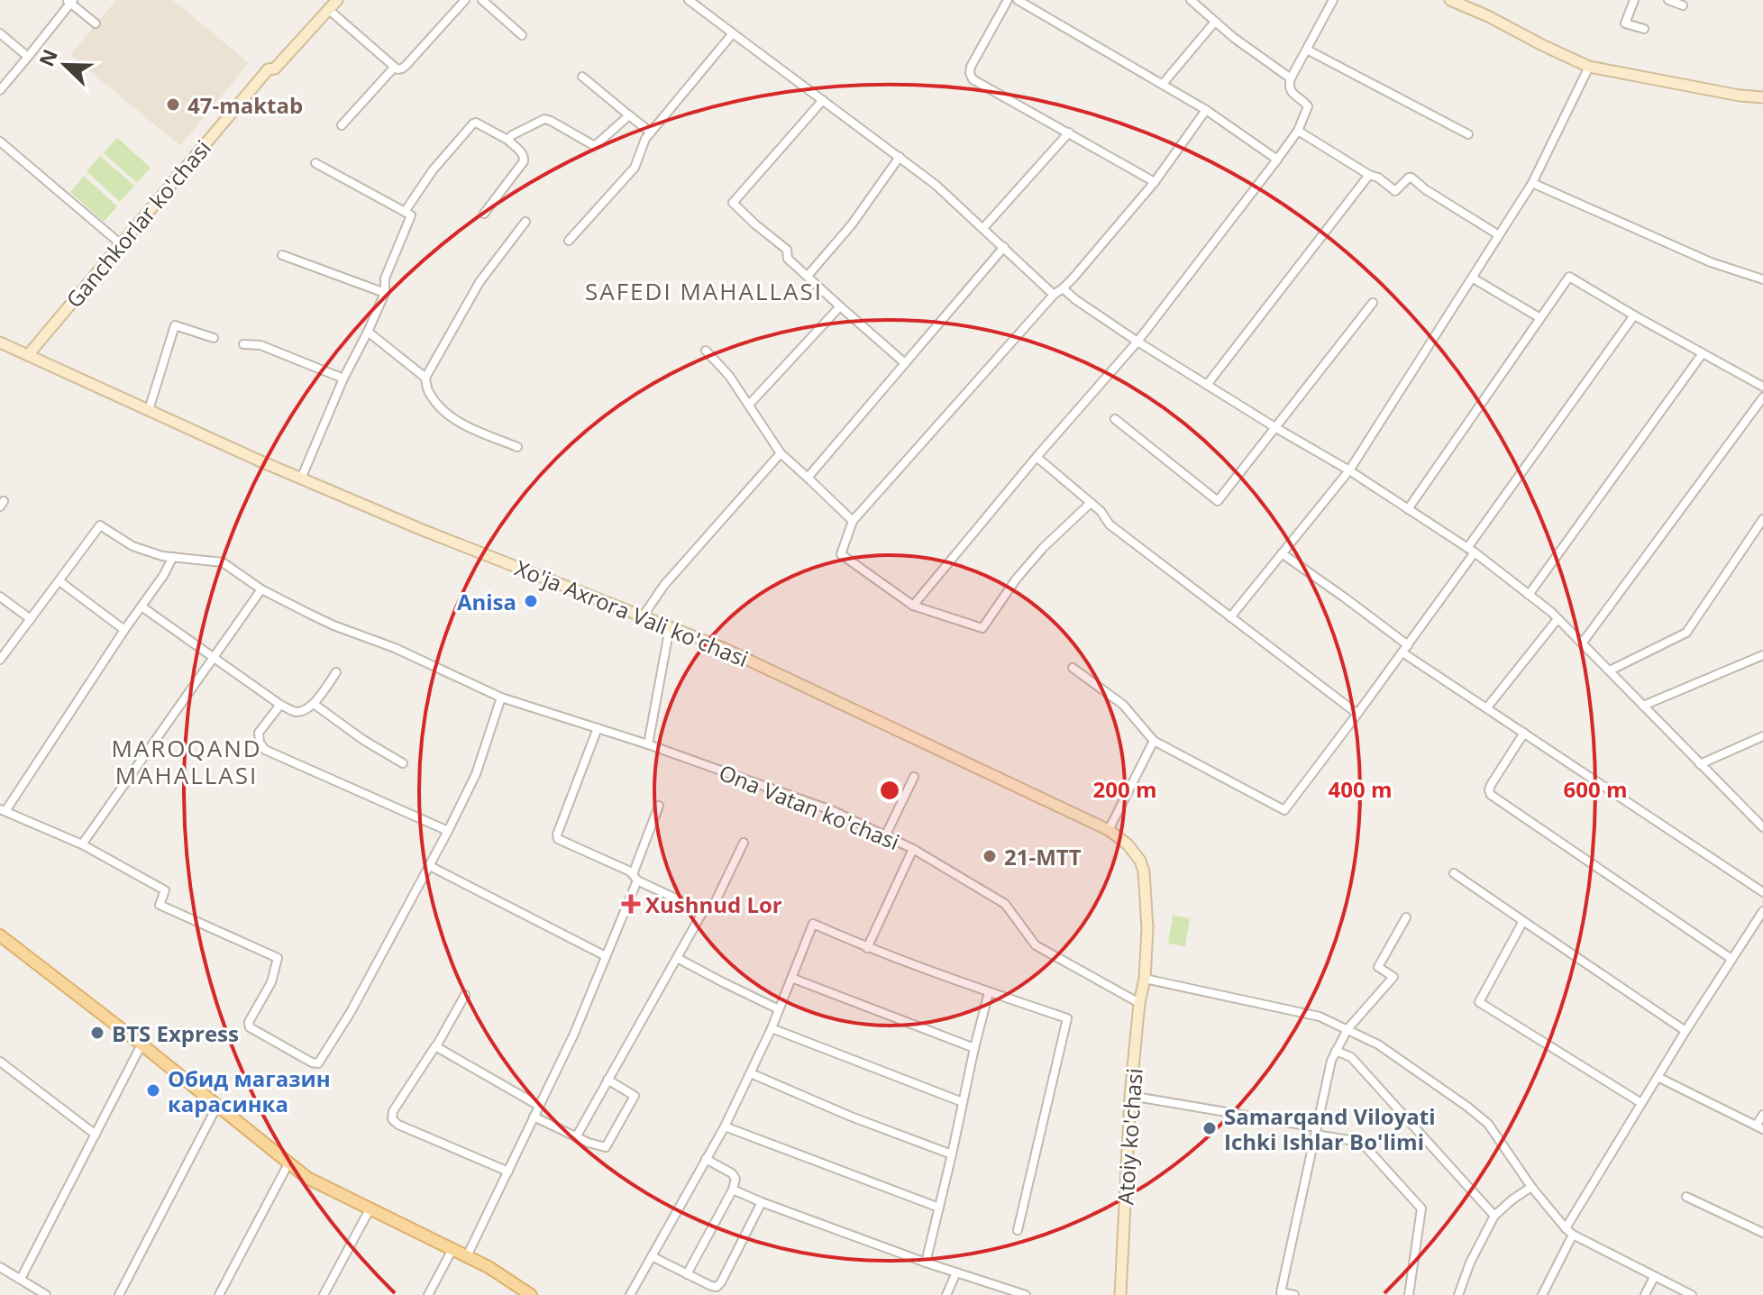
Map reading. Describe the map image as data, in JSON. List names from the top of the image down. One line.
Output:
{"streets":{"street":["Ganchkorlar ko'chasi","Xo'ja Axrora Vali ko'chasi","Ona Vatan ko'chasi","Atoiy ko'chasi"]},"crossings":[["Ganchkorlar ko'chasi","Xo'ja Axrora Vali ko'chasi"],["Xo'ja Axrora Vali ko'chasi","Atoiy ko'chasi"],["Ona Vatan ko'chasi","Atoiy ko'chasi"]],"districts":["SAFEDI MAHALLASI","MAROQAND MAHALLASI"],"places":{"other":["47-maktab","Anisa","21-MTT","BTS Express","Обид магазин карасинка","Samarqand Viloyati Ichki Ishlar Bo'limi"],"health":["Xushnud Lor"]},"north":"top left","rings":["200 m","400 m","600 m"]}
